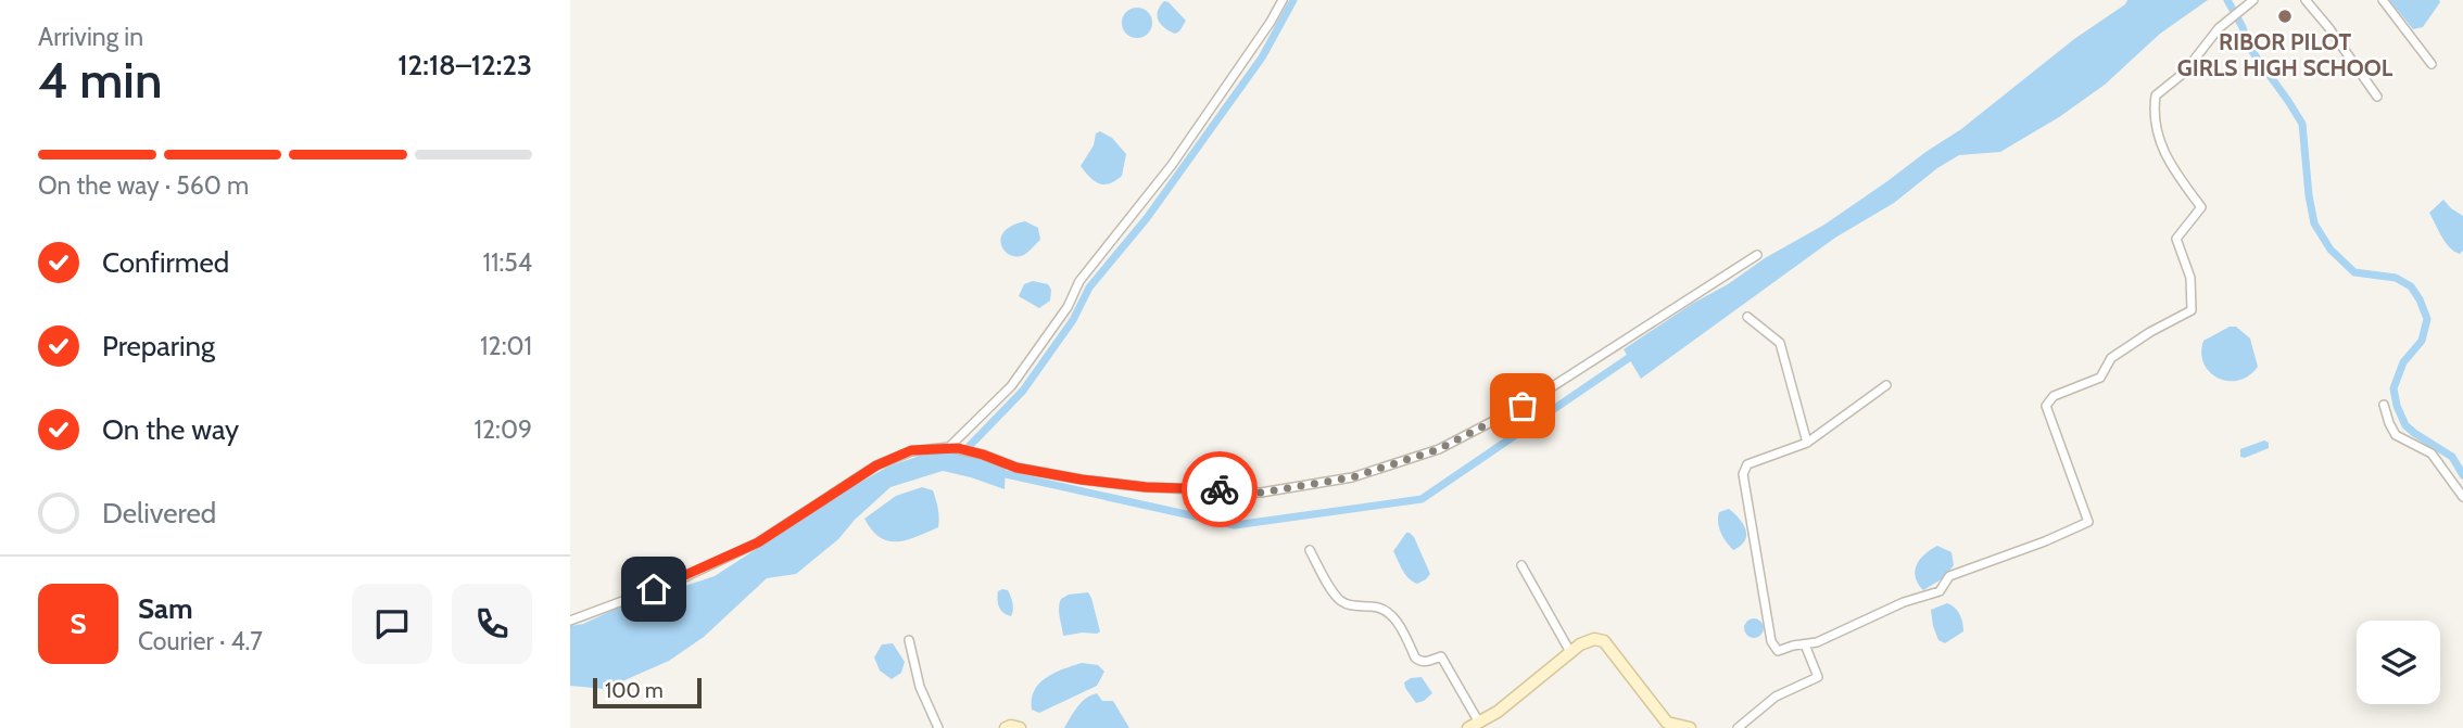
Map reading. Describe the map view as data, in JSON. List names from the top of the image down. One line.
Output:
{"places":["RIBOR PILOT GIRLS HIGH SCHOOL"],"scale_bar":"100 m","page":{"heading":["4 min","Arriving in","12:18–12:23"],"panel":["Sam","Courier · 4.7"],"bar":"On the way · 560 m","list":[["Confirmed","11:54"],["Preparing","12:01"],["On the way","12:09"],"Delivered"],"round":"S","scale":"100 m"}}
